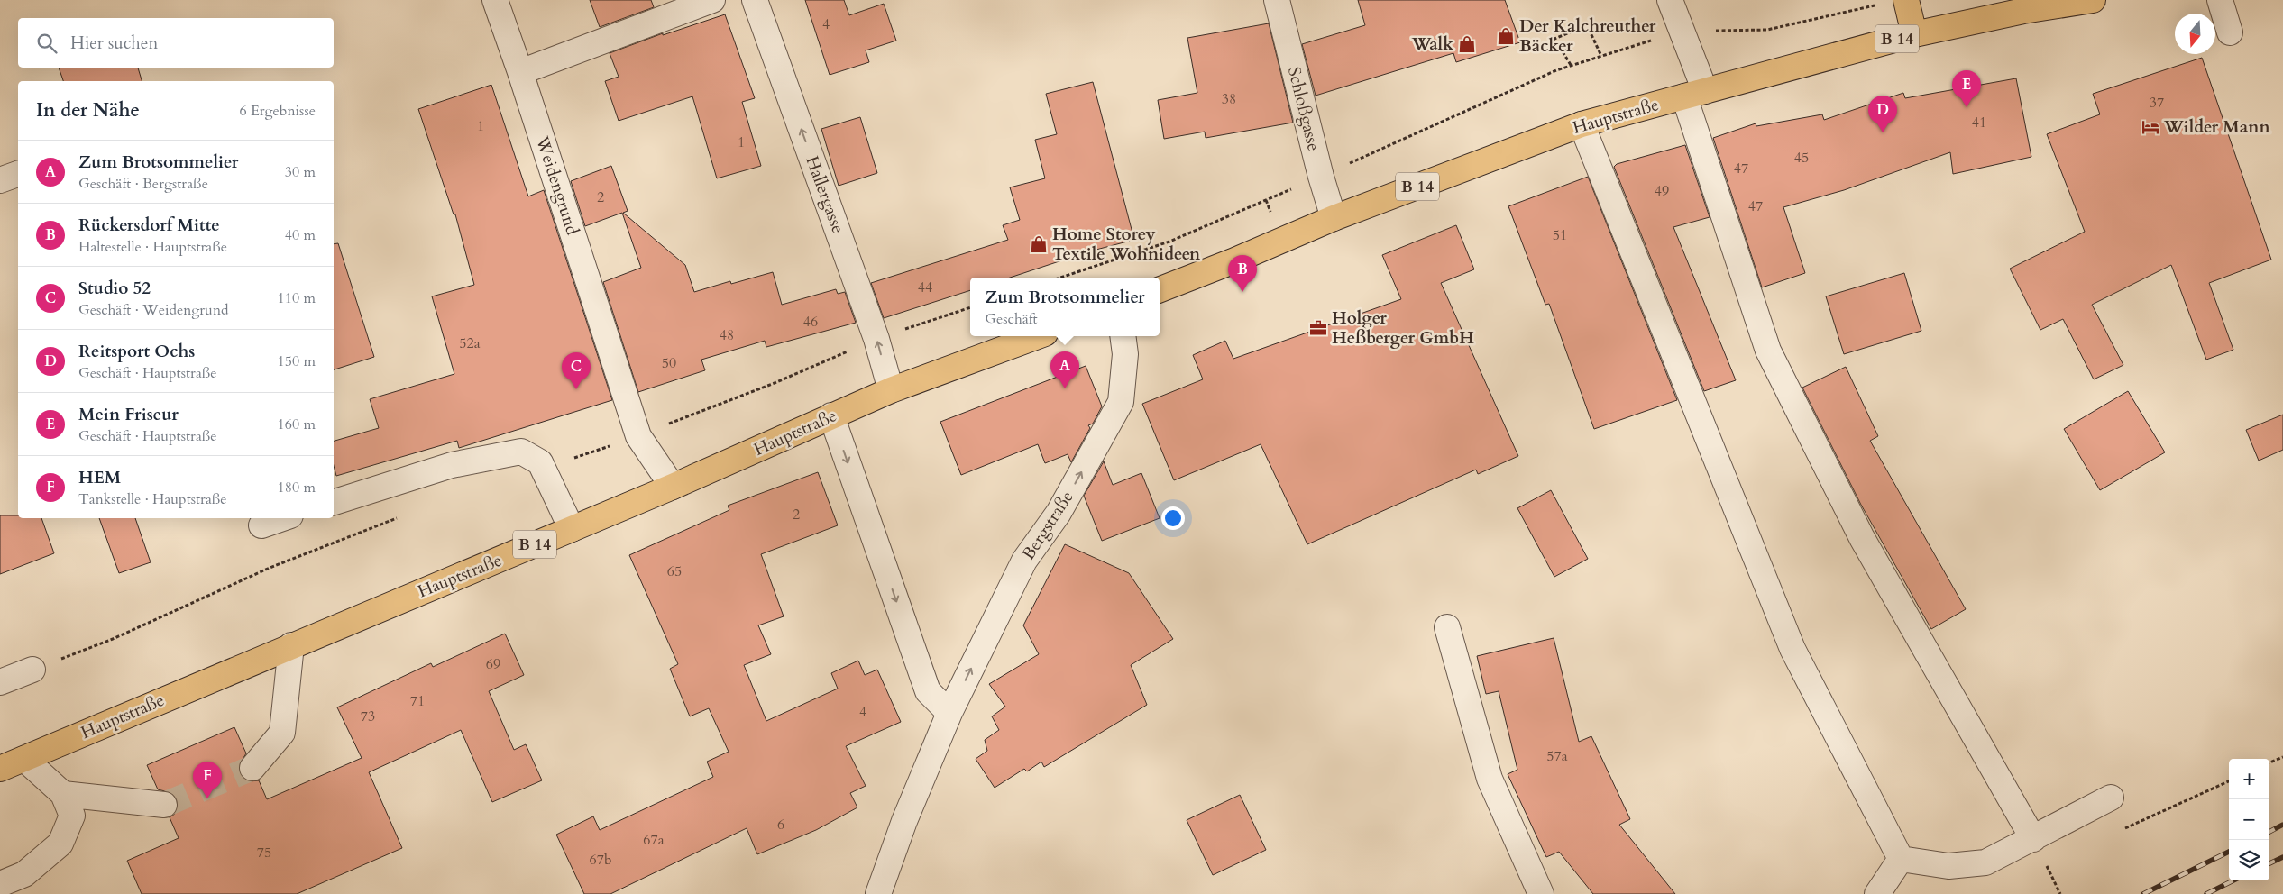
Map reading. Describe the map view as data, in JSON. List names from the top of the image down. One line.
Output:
{"streets":{"main road":["B 14","Hauptstraße"],"street":["Schloßgasse","Weidengrund","Hallergasse","Bergstraße"]},"crossings":[["Schloßgasse","Hauptstraße"],["Hauptstraße","Weidengrund"],["Hauptstraße","Hallergasse"]],"one_way":["Hallergasse","Bergstraße"],"places":{"shop":["Der Kalchreuther Bäcker","Walk","Home Storey Textile Wohnideen"],"hotel":["Wilder Mann"],"office":["Holger Heßberger GmbH"]},"house_numbers":["4","38","37","41","1","1","45","47","49","2","47","51","44","46","48","52a","50","2","65","69","71","4","73","57a","6","67a","75","67b"],"north":"bottom","page":{"search":"Hier suchen","pins":["E","D","B","A","C","F"],"heading":["In der Nähe","6 Ergebnisse"],"list":[{"mark":"A","name":"Zum Brotsommelier","note":"Geschäft · Bergstraße","value":"30 m"},{"mark":"B","name":"Rückersdorf Mitte","note":"Haltestelle · Hauptstraße","value":"40 m"},{"mark":"C","name":"Studio 52","note":"Geschäft · Weidengrund","value":"110 m"},{"mark":"D","name":"Reitsport Ochs","note":"Geschäft · Hauptstraße","value":"150 m"},{"mark":"E","name":"Mein Friseur","note":"Geschäft · Hauptstraße","value":"160 m"},{"mark":"F","name":"HEM","note":"Tankstelle · Hauptstraße","value":"180 m"}],"popup":["Zum Brotsommelier","Geschäft"],"map_buttons":["+","−"]}}
